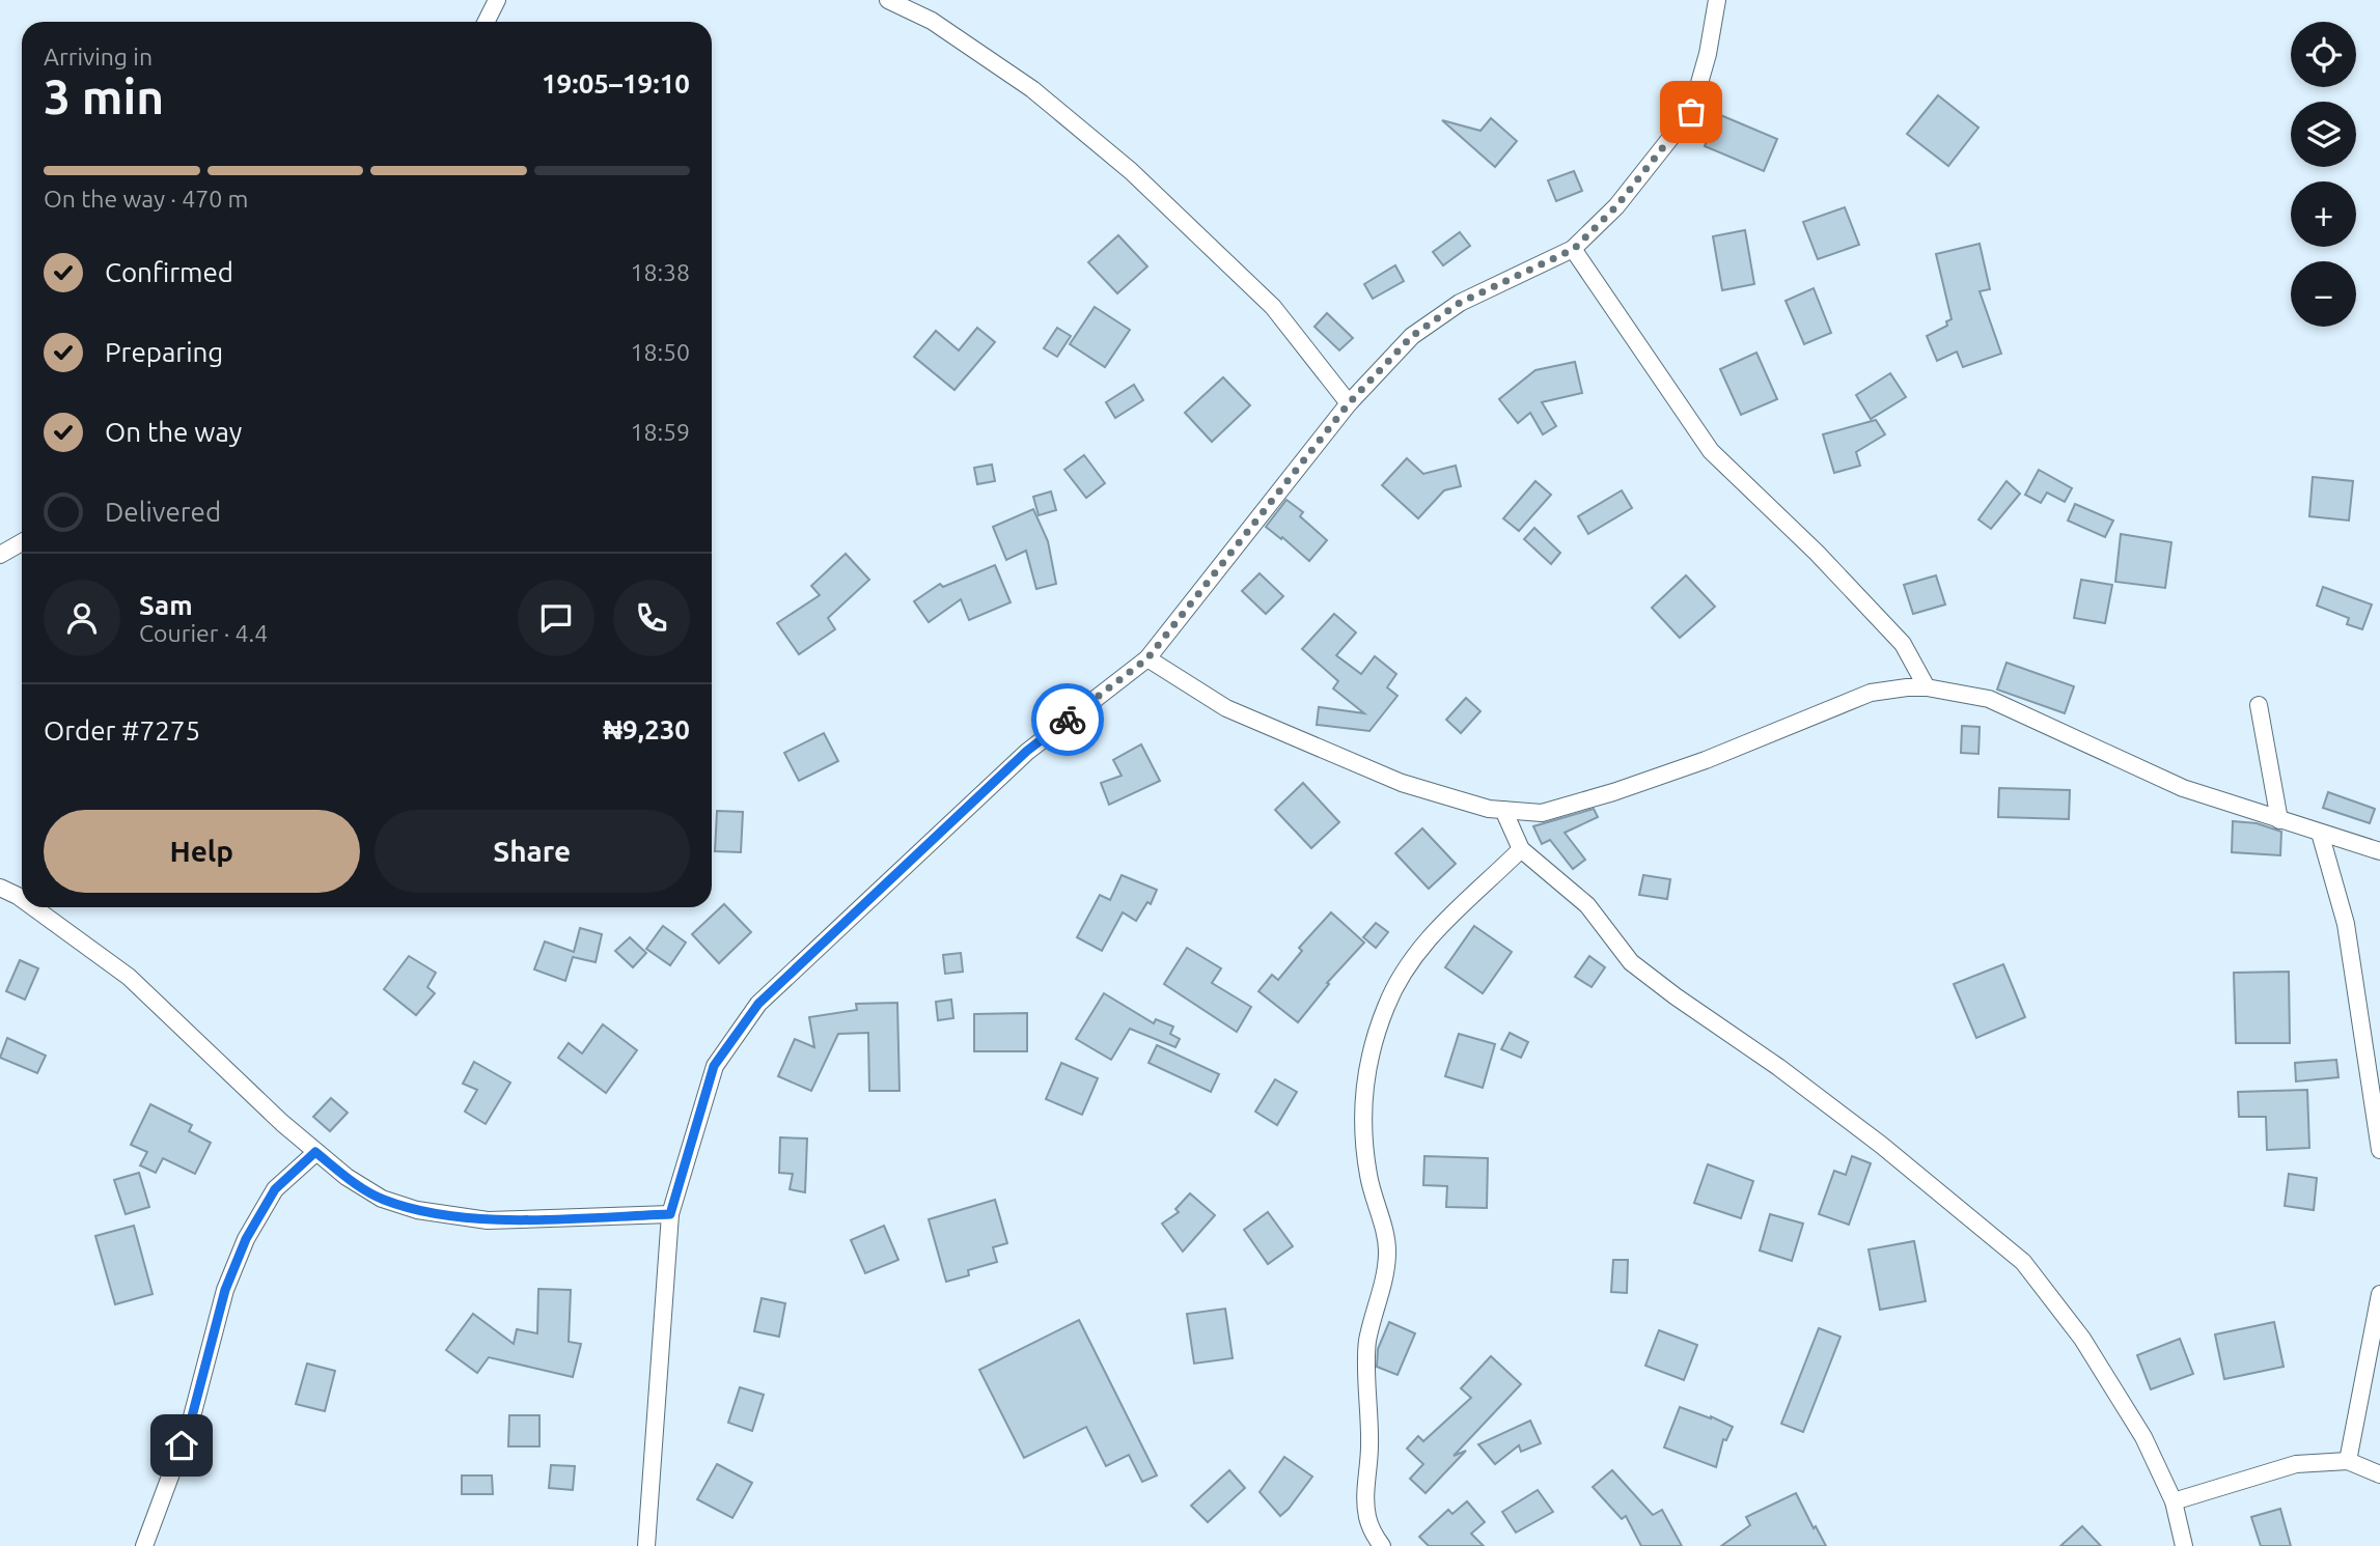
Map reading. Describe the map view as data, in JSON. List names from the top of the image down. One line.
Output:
{"page":{"map_buttons":["+","−"],"heading":["3 min","Arriving in","19:05–19:10"],"panel":["Sam","Courier · 4.4","Order #7275","₦9,230"],"bar":"On the way · 470 m","list":[["Confirmed","18:38"],["Preparing","18:50"],["On the way","18:59"],"Delivered"],"buttons":["Help","Share"]}}
